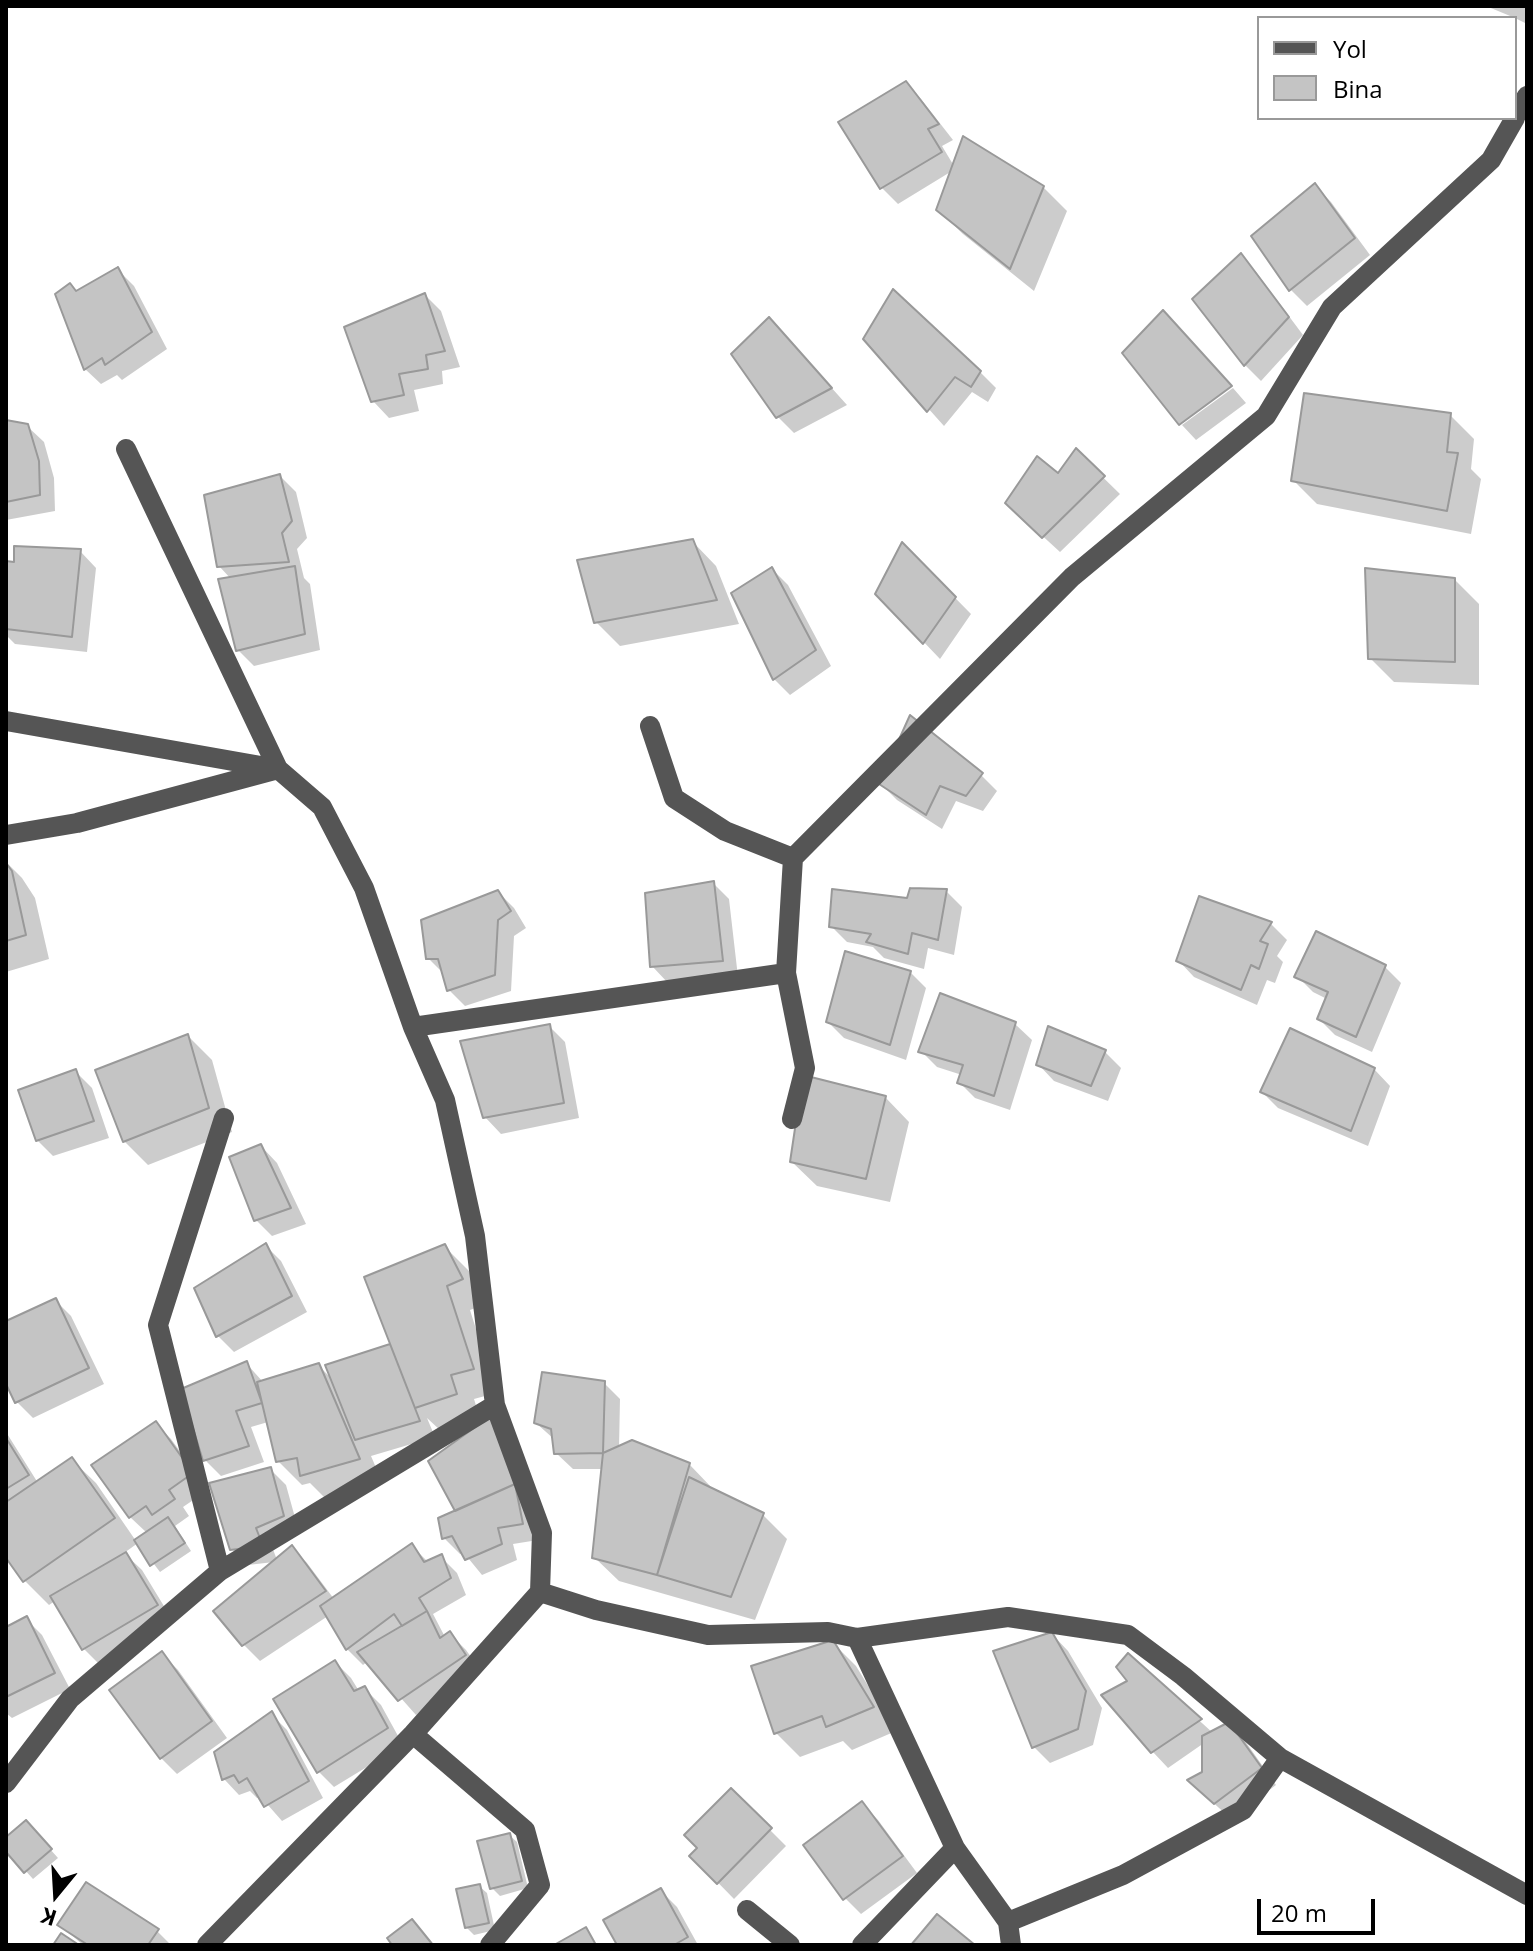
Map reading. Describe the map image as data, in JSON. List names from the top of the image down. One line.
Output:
{"legend":["Yol","Bina"],"scale_bar":"20 m","north":"bottom"}
